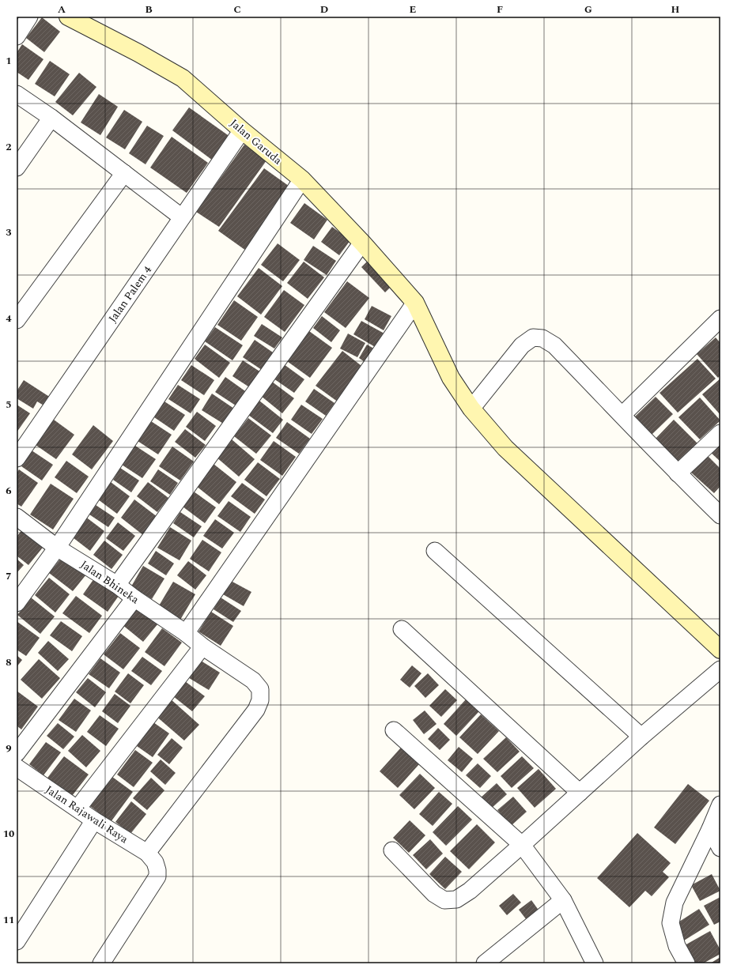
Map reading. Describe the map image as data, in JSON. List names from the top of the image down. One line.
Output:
{"streets":{"street":["Jalan Garuda","Jalan Palem 4","Jalan Bhineka","Jalan Rajawali Raya"]},"crossings":[["Jalan Garuda","Jalan Palem 4"],["Jalan Bhineka","Jalan Rajawali Raya"]],"grid":{"columns":["A","B","C","D","E","F","G","H"],"rows":["1","2","3","4","5","6","7","8","9","10","11"]}}
